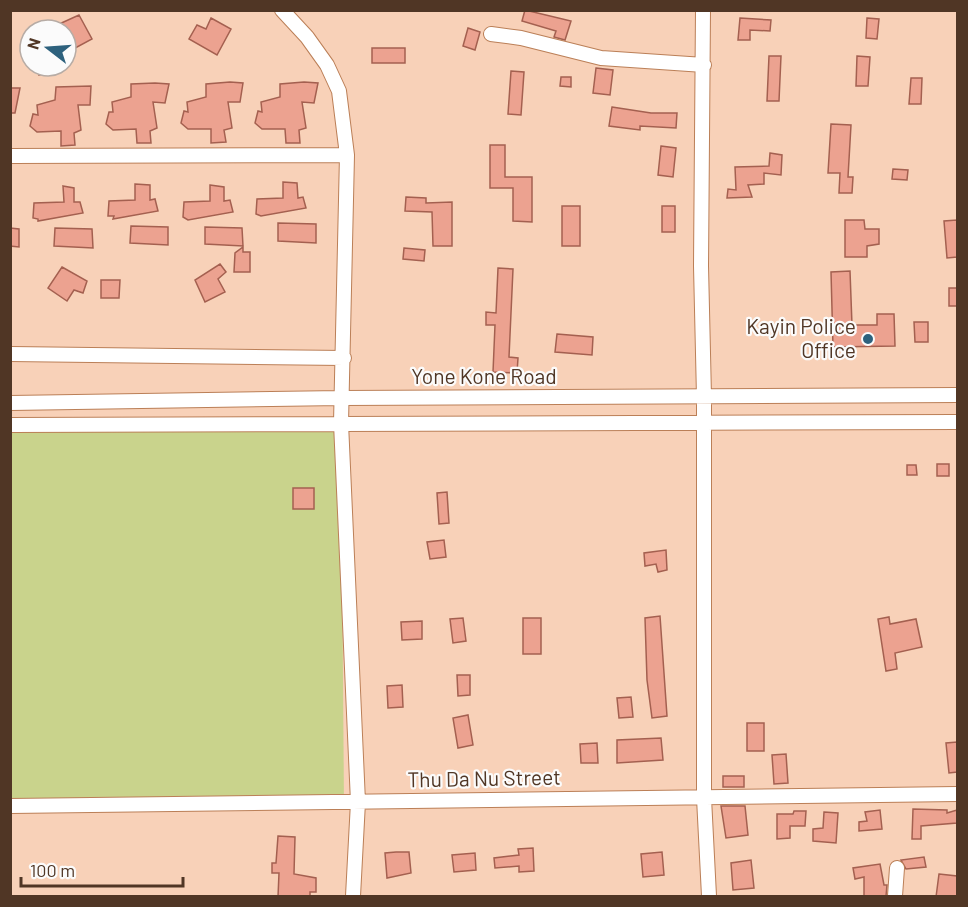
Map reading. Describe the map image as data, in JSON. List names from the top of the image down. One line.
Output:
{"streets":{"street":["Yone Kone Road","Thu Da Nu Street"]},"places":["Kayin Police Office"],"scale_bar":"100 m","north":"left"}
